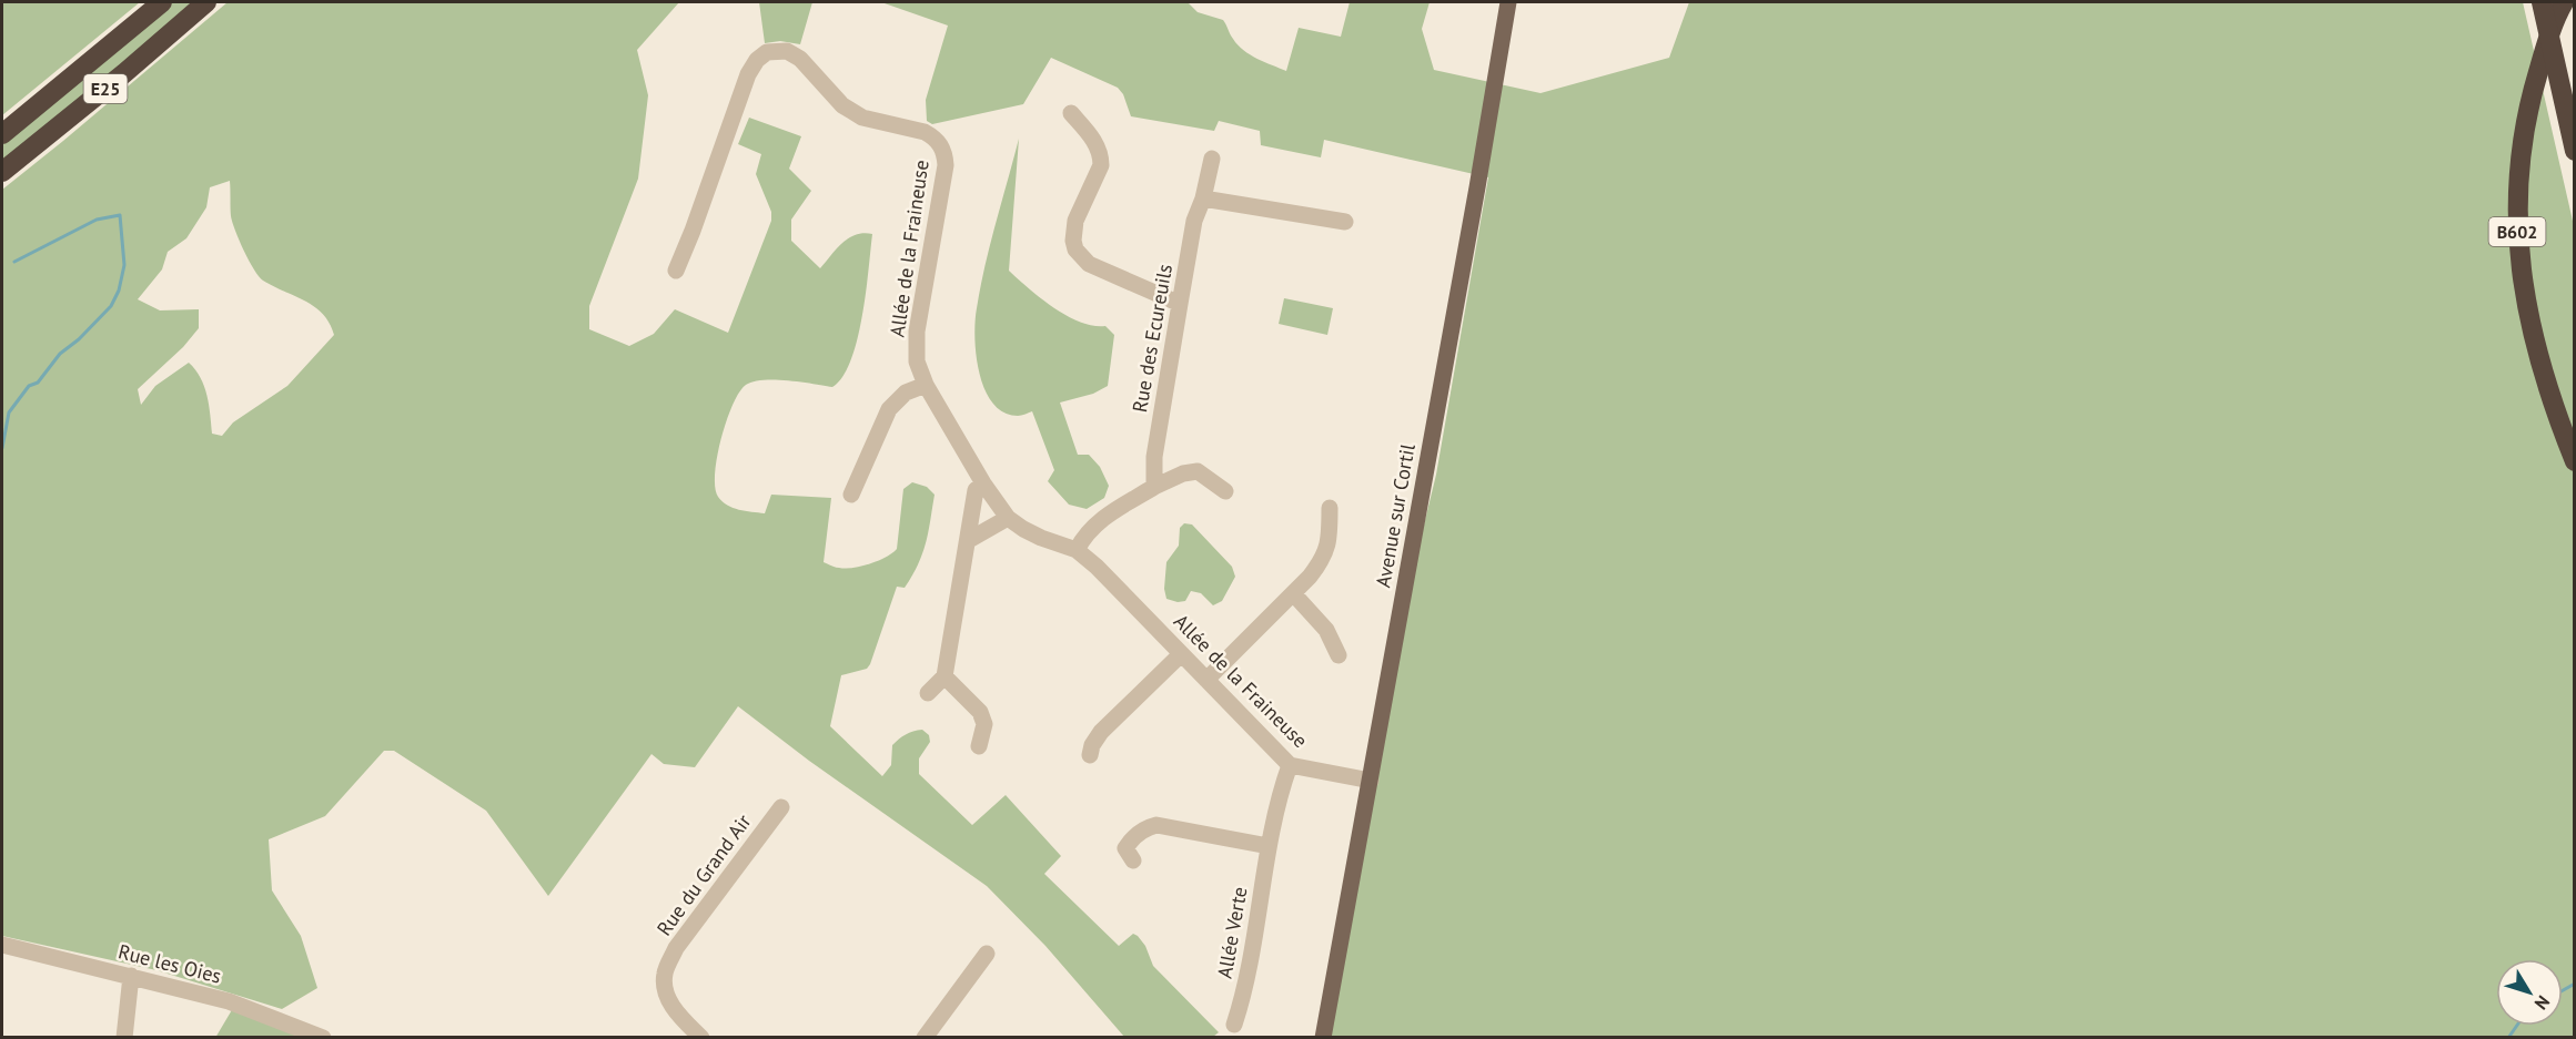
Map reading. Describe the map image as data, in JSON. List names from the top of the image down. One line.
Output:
{"streets":{"highway":["E25","B602"],"main road":["Avenue sur Cortil"],"street":["Allée de la Fraineuse","Rue des Ecureuils","Rue du Grand Air","Allée Verte","Rue les Oies"]},"crossings":[["Allée de la Fraineuse","Avenue sur Cortil"],["Allée de la Fraineuse","Allée Verte"]],"north":"bottom right"}
